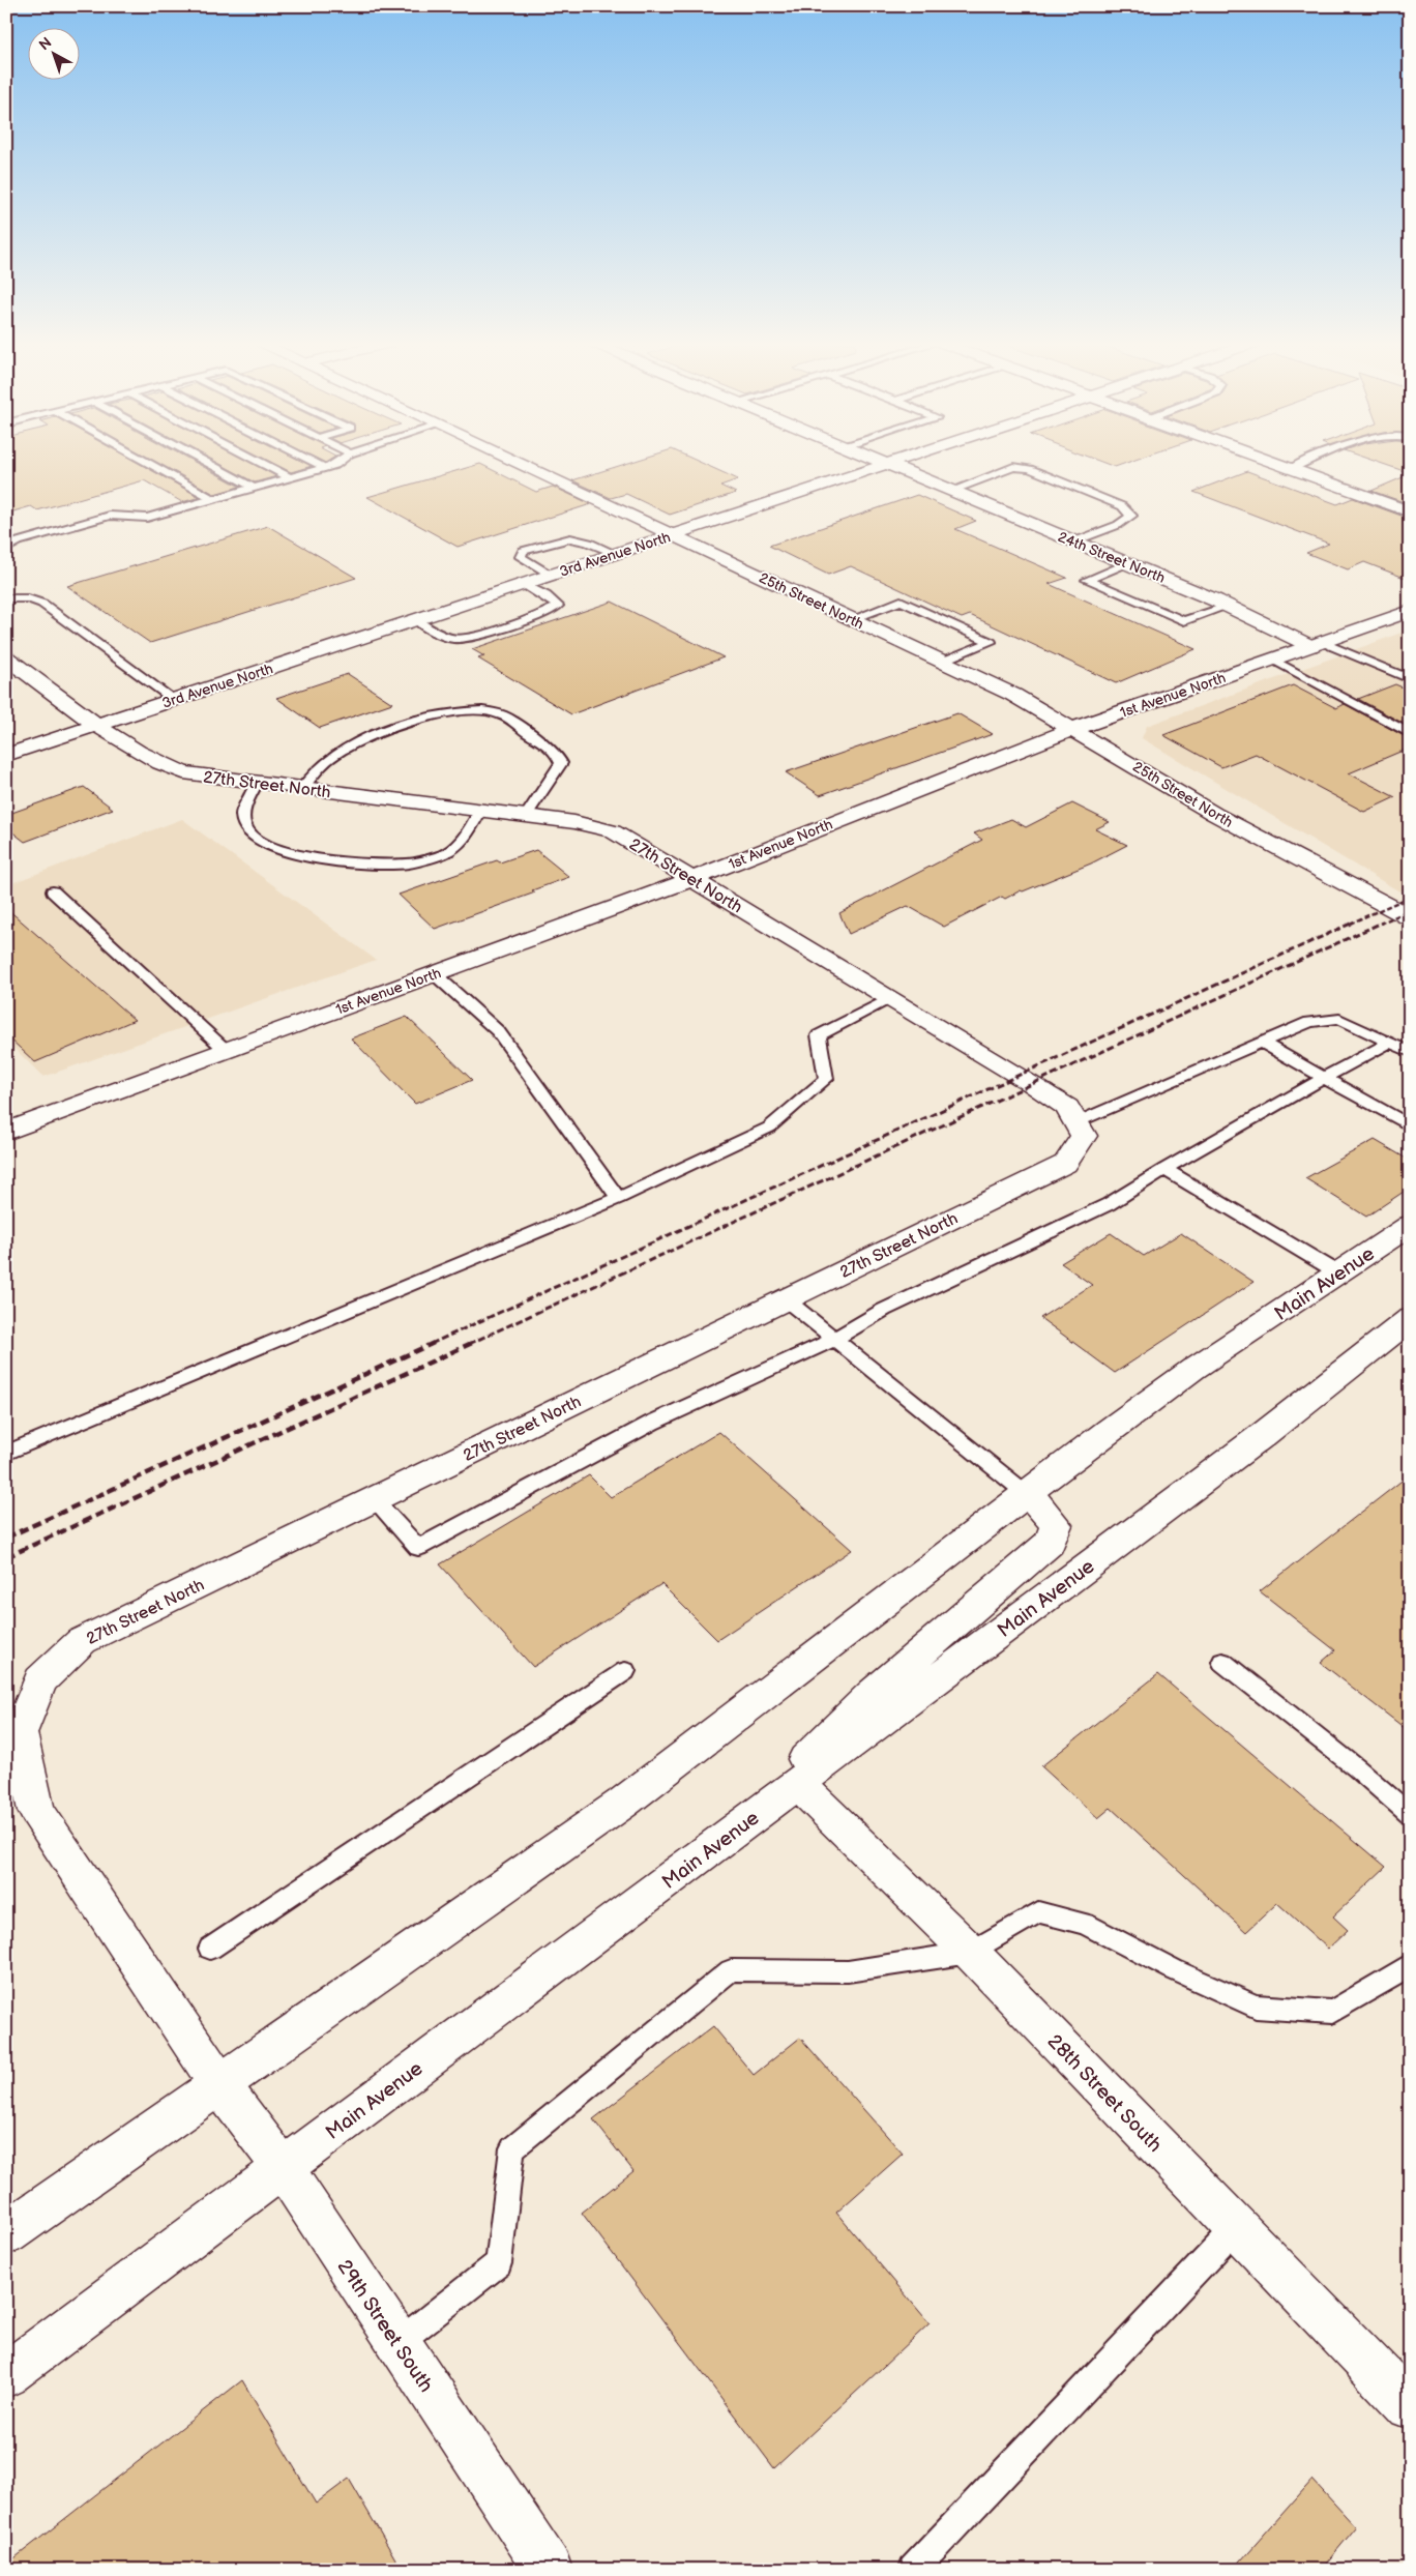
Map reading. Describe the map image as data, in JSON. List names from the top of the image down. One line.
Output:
{"streets":{"street":["3rd Avenue North","24th Street North","25th Street North","1st Avenue North","27th Street North","Main Avenue","28th Street South","29th Street South"]},"crossings":[["3rd Avenue North","24th Street North"],["3rd Avenue North","25th Street North"],["3rd Avenue North","27th Street North"],["24th Street North","1st Avenue North"],["25th Street North","1st Avenue North"],["1st Avenue North","27th Street North"],["27th Street North","Main Avenue"],["27th Street North","29th Street South"],["Main Avenue","28th Street South"],["Main Avenue","29th Street South"]],"north":"top left"}
